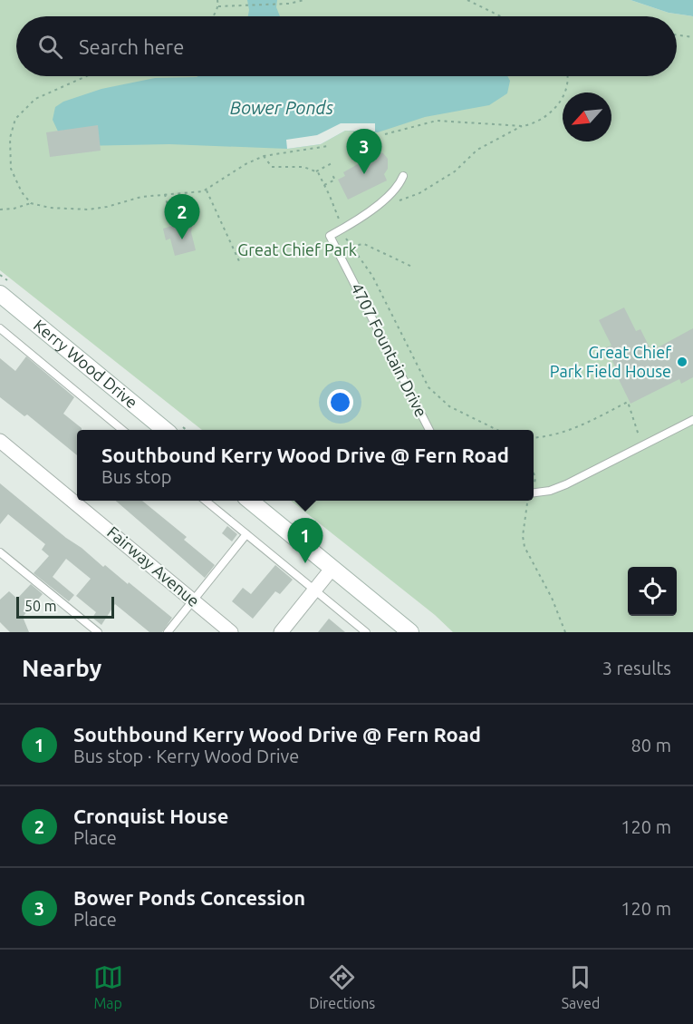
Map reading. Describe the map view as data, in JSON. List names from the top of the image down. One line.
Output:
{"streets":{"street":["Kerry Wood Drive","Fairway Avenue"],"lane":["4707 Fountain Drive"]},"water":["Bower Ponds"],"parks":["Great Chief Park"],"places":["Great Chief Park Field House"],"scale_bar":"50 m","north":"bottom left","page":{"search":"Search here","pins":["3","2","1"],"popup":["Southbound Kerry Wood Drive @ Fern Road","Bus stop"],"scale":"50 m","heading":["Nearby","3 results"],"list":[{"mark":"1","name":"Southbound Kerry Wood Drive @ Fern Road","note":"Bus stop · Kerry Wood Drive","value":"80 m"},{"mark":"2","name":"Cronquist House","note":"Place","value":"120 m"},{"mark":"3","name":"Bower Ponds Concession","note":"Place","value":"120 m"}],"nav":["Map","Directions","Saved"]}}
